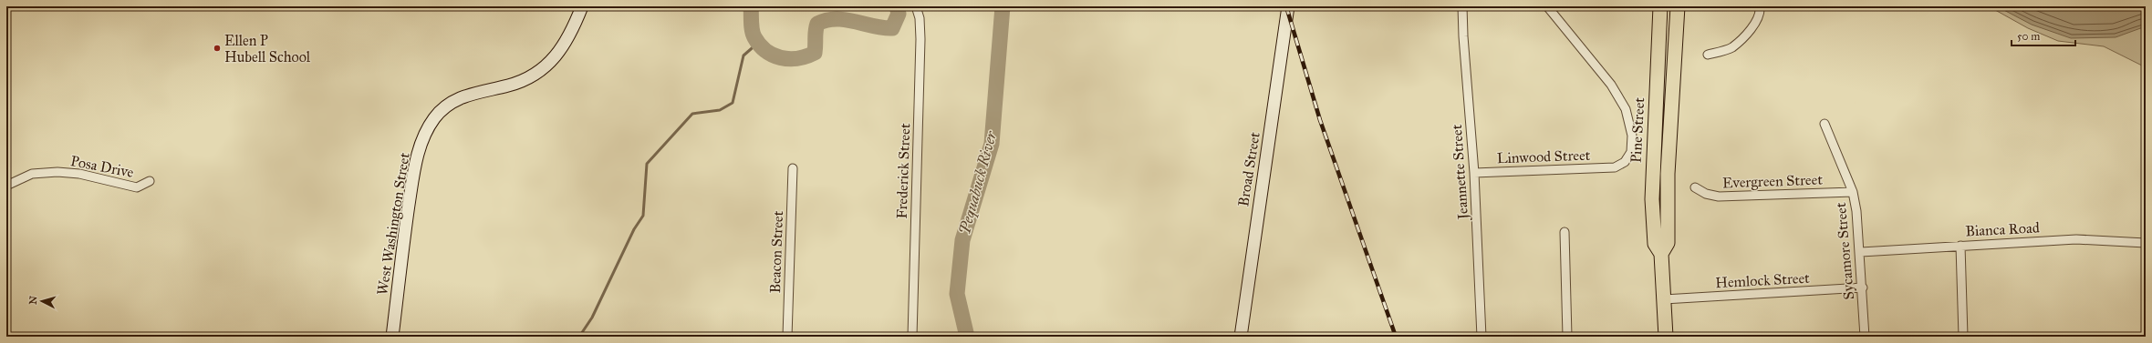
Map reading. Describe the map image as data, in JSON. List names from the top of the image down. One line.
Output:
{"streets":{"highway":["Pine Street"],"main road":["Broad Street","West Washington Street"],"street":["Linwood Street","Posa Drive","Frederick Street","Jeannette Street","Evergreen Street","Bianca Road","Sycamore Street","Beacon Street","Hemlock Street"]},"crossings":[["Pine Street","Hemlock Street"],["Linwood Street","Jeannette Street"],["Evergreen Street","Sycamore Street"],["Bianca Road","Sycamore Street"],["Sycamore Street","Hemlock Street"]],"water":["Pequabuck River"],"places":["Ellen P Hubell School"],"scale_bar":"50 m","north":"left"}
